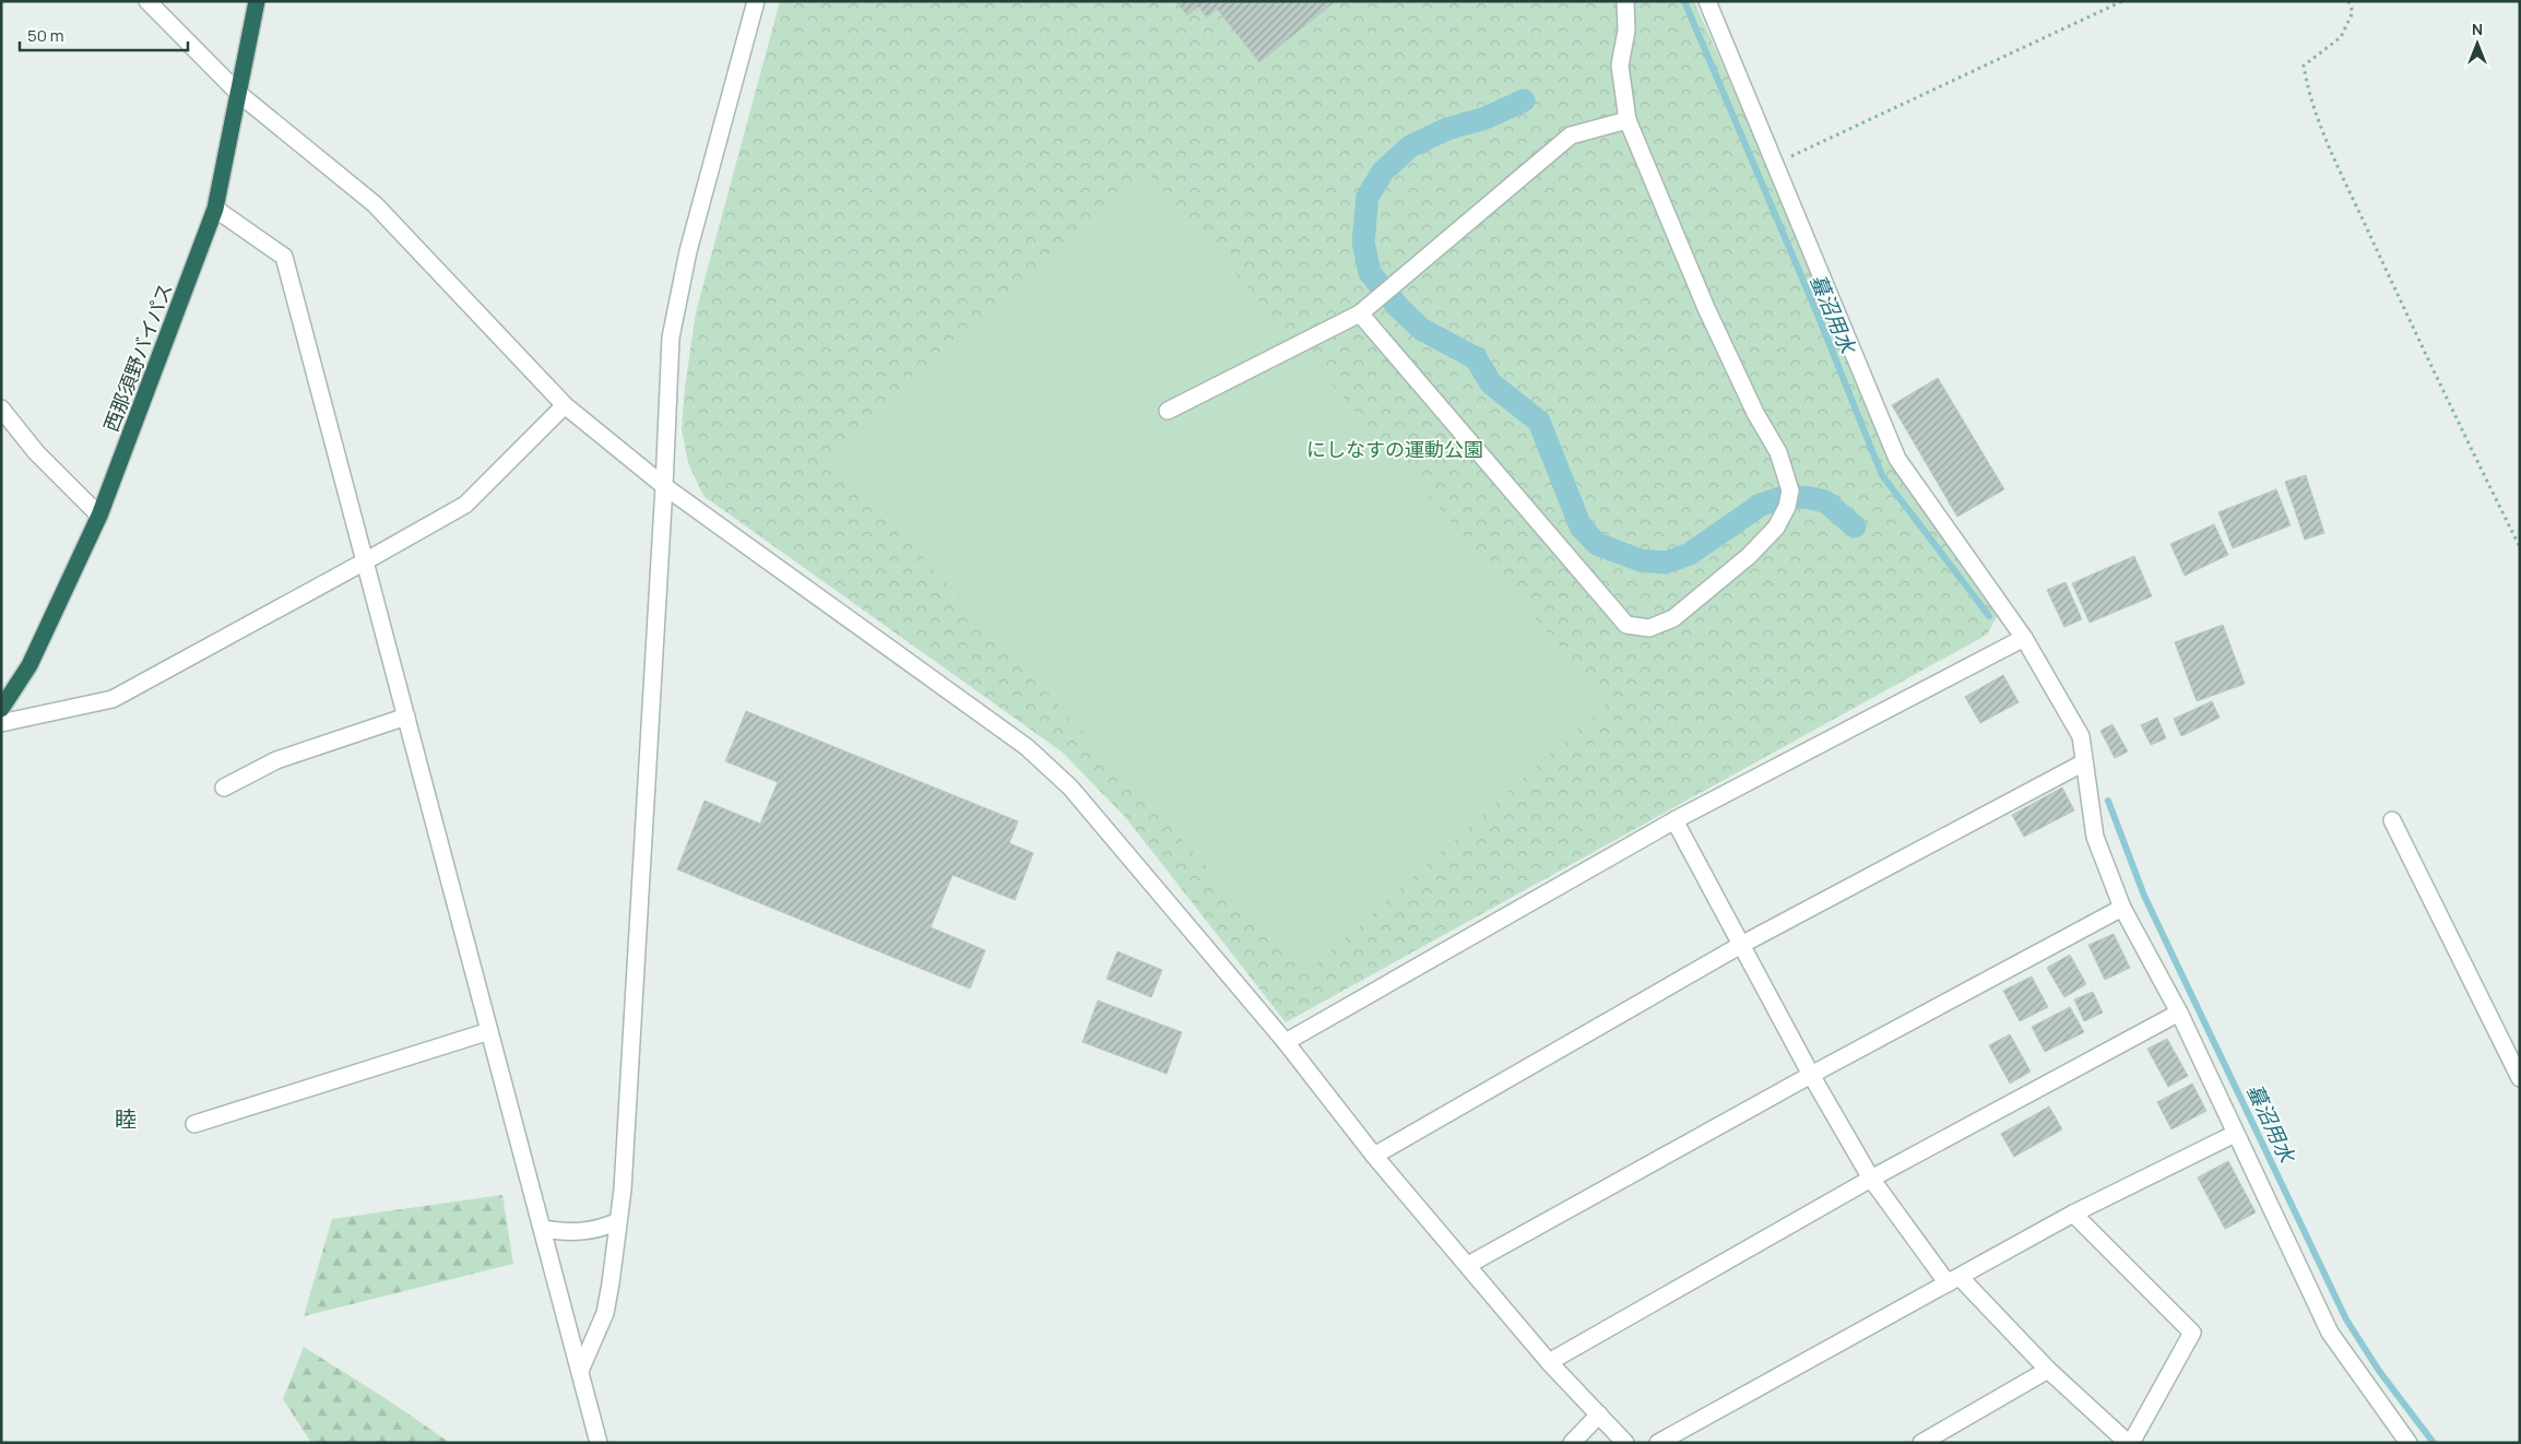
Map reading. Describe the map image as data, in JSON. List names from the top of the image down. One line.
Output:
{"streets":{"highway":["西那須野バイパス"]},"districts":["睦"],"water":["蟇沼用水"],"parks":["にしなすの運動公園"],"scale_bar":"50 m","north":"top"}
